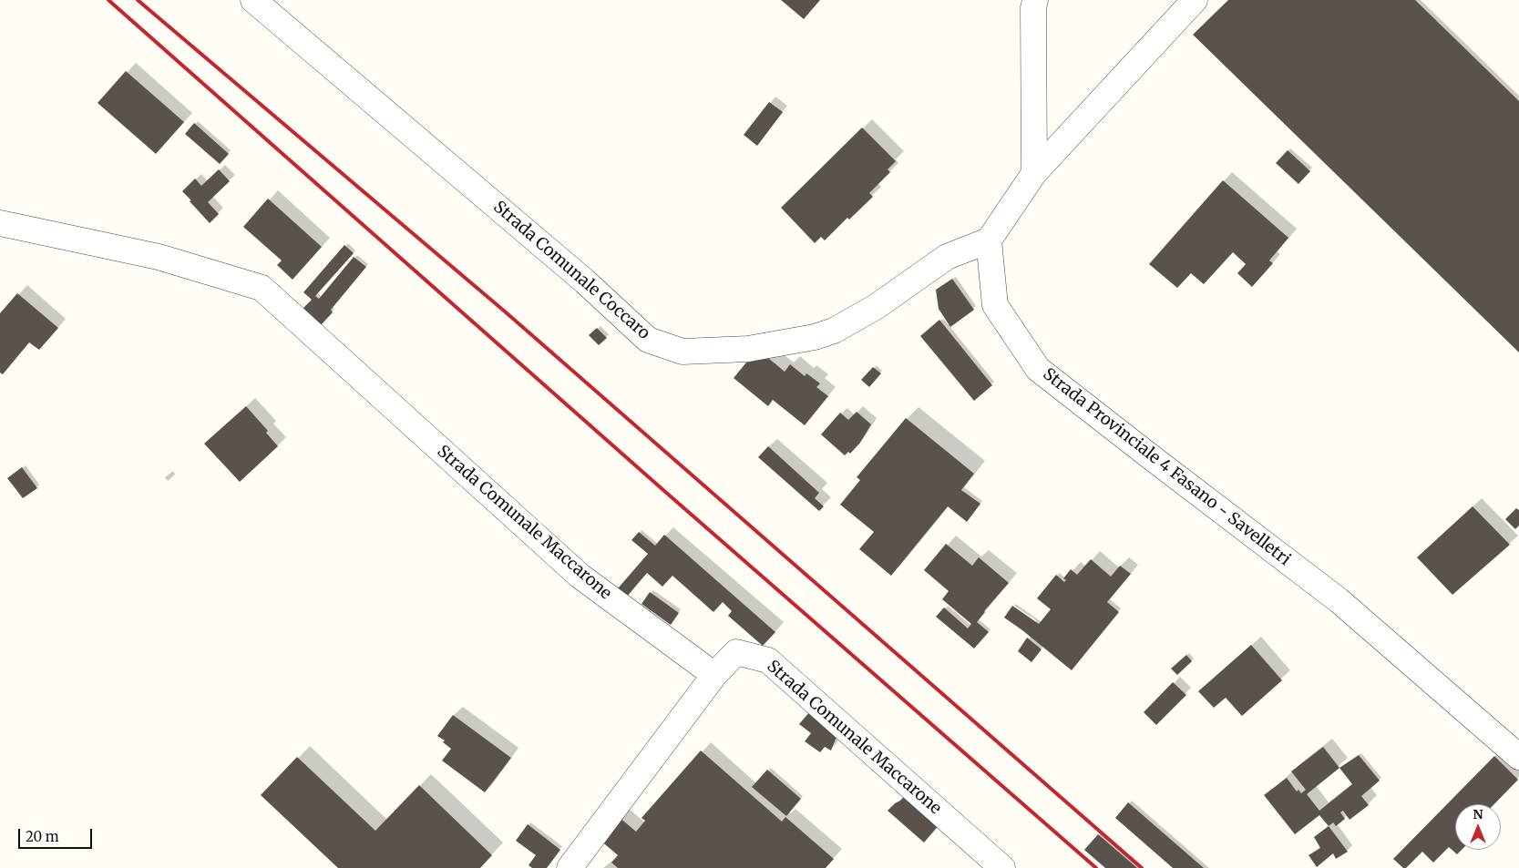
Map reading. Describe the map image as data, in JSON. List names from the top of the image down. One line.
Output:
{"streets":{"street":["Strada Comunale Coccaro","Strada Provinciale 4 Fasano - Savelletri","Strada Comunale Maccarone"]},"crossings":[["Strada Comunale Coccaro","Strada Provinciale 4 Fasano - Savelletri"]],"scale_bar":"20 m","north":"top"}
